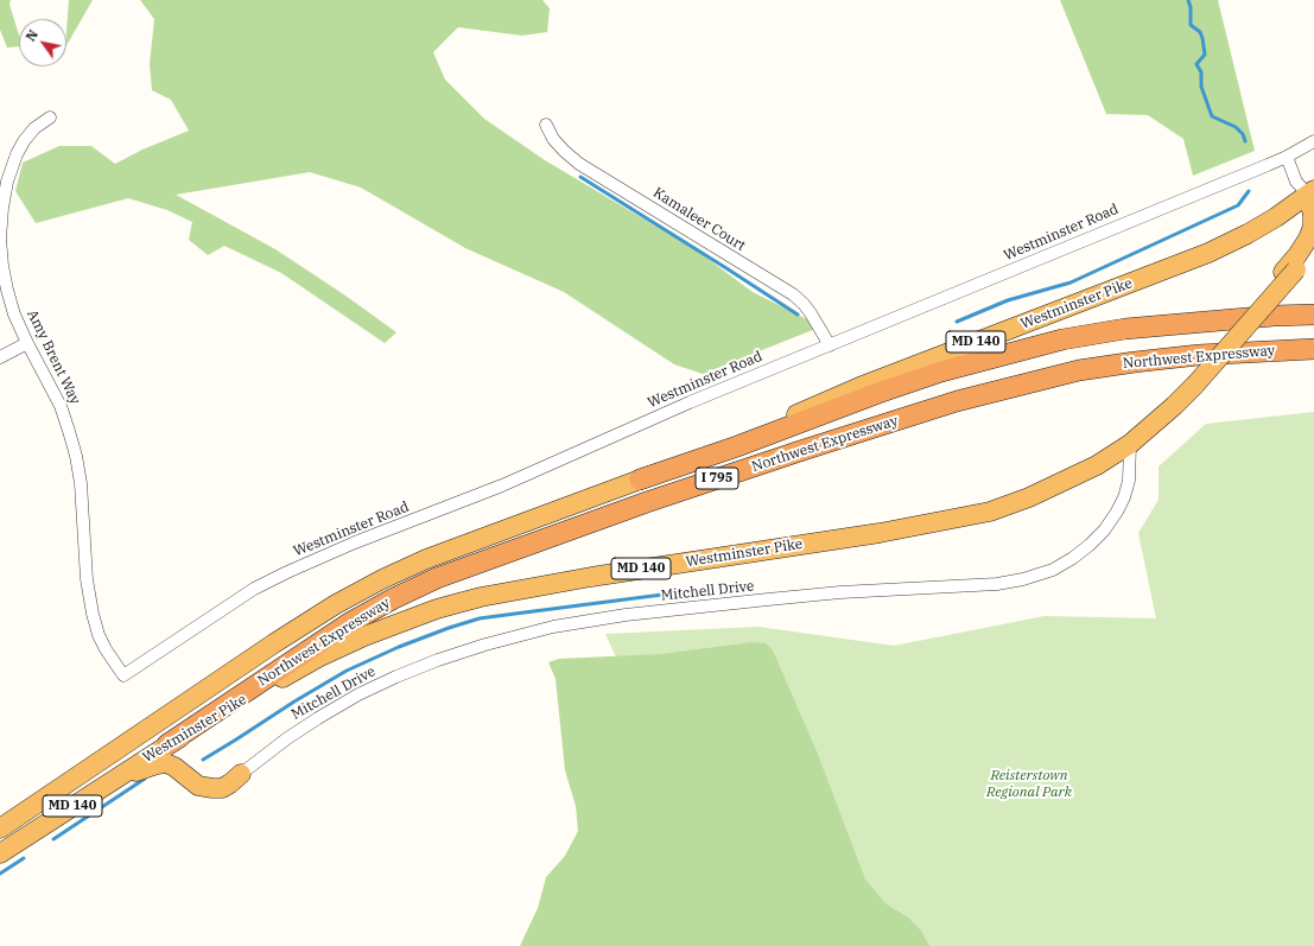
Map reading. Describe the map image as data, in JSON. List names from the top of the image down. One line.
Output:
{"streets":{"highway":["Westminster Pike","MD 140","Northwest Expressway","I 795"],"street":["Kamaleer Court","Westminster Road","Amy Brent Way","Mitchell Drive"]},"crossings":[["Kamaleer Court","Westminster Road"],["Westminster Road","Amy Brent Way"],["Westminster Pike","Northwest Expressway"],["Westminster Pike","Mitchell Drive"]],"parks":["Reisterstown Regional Park"],"north":"top left"}
